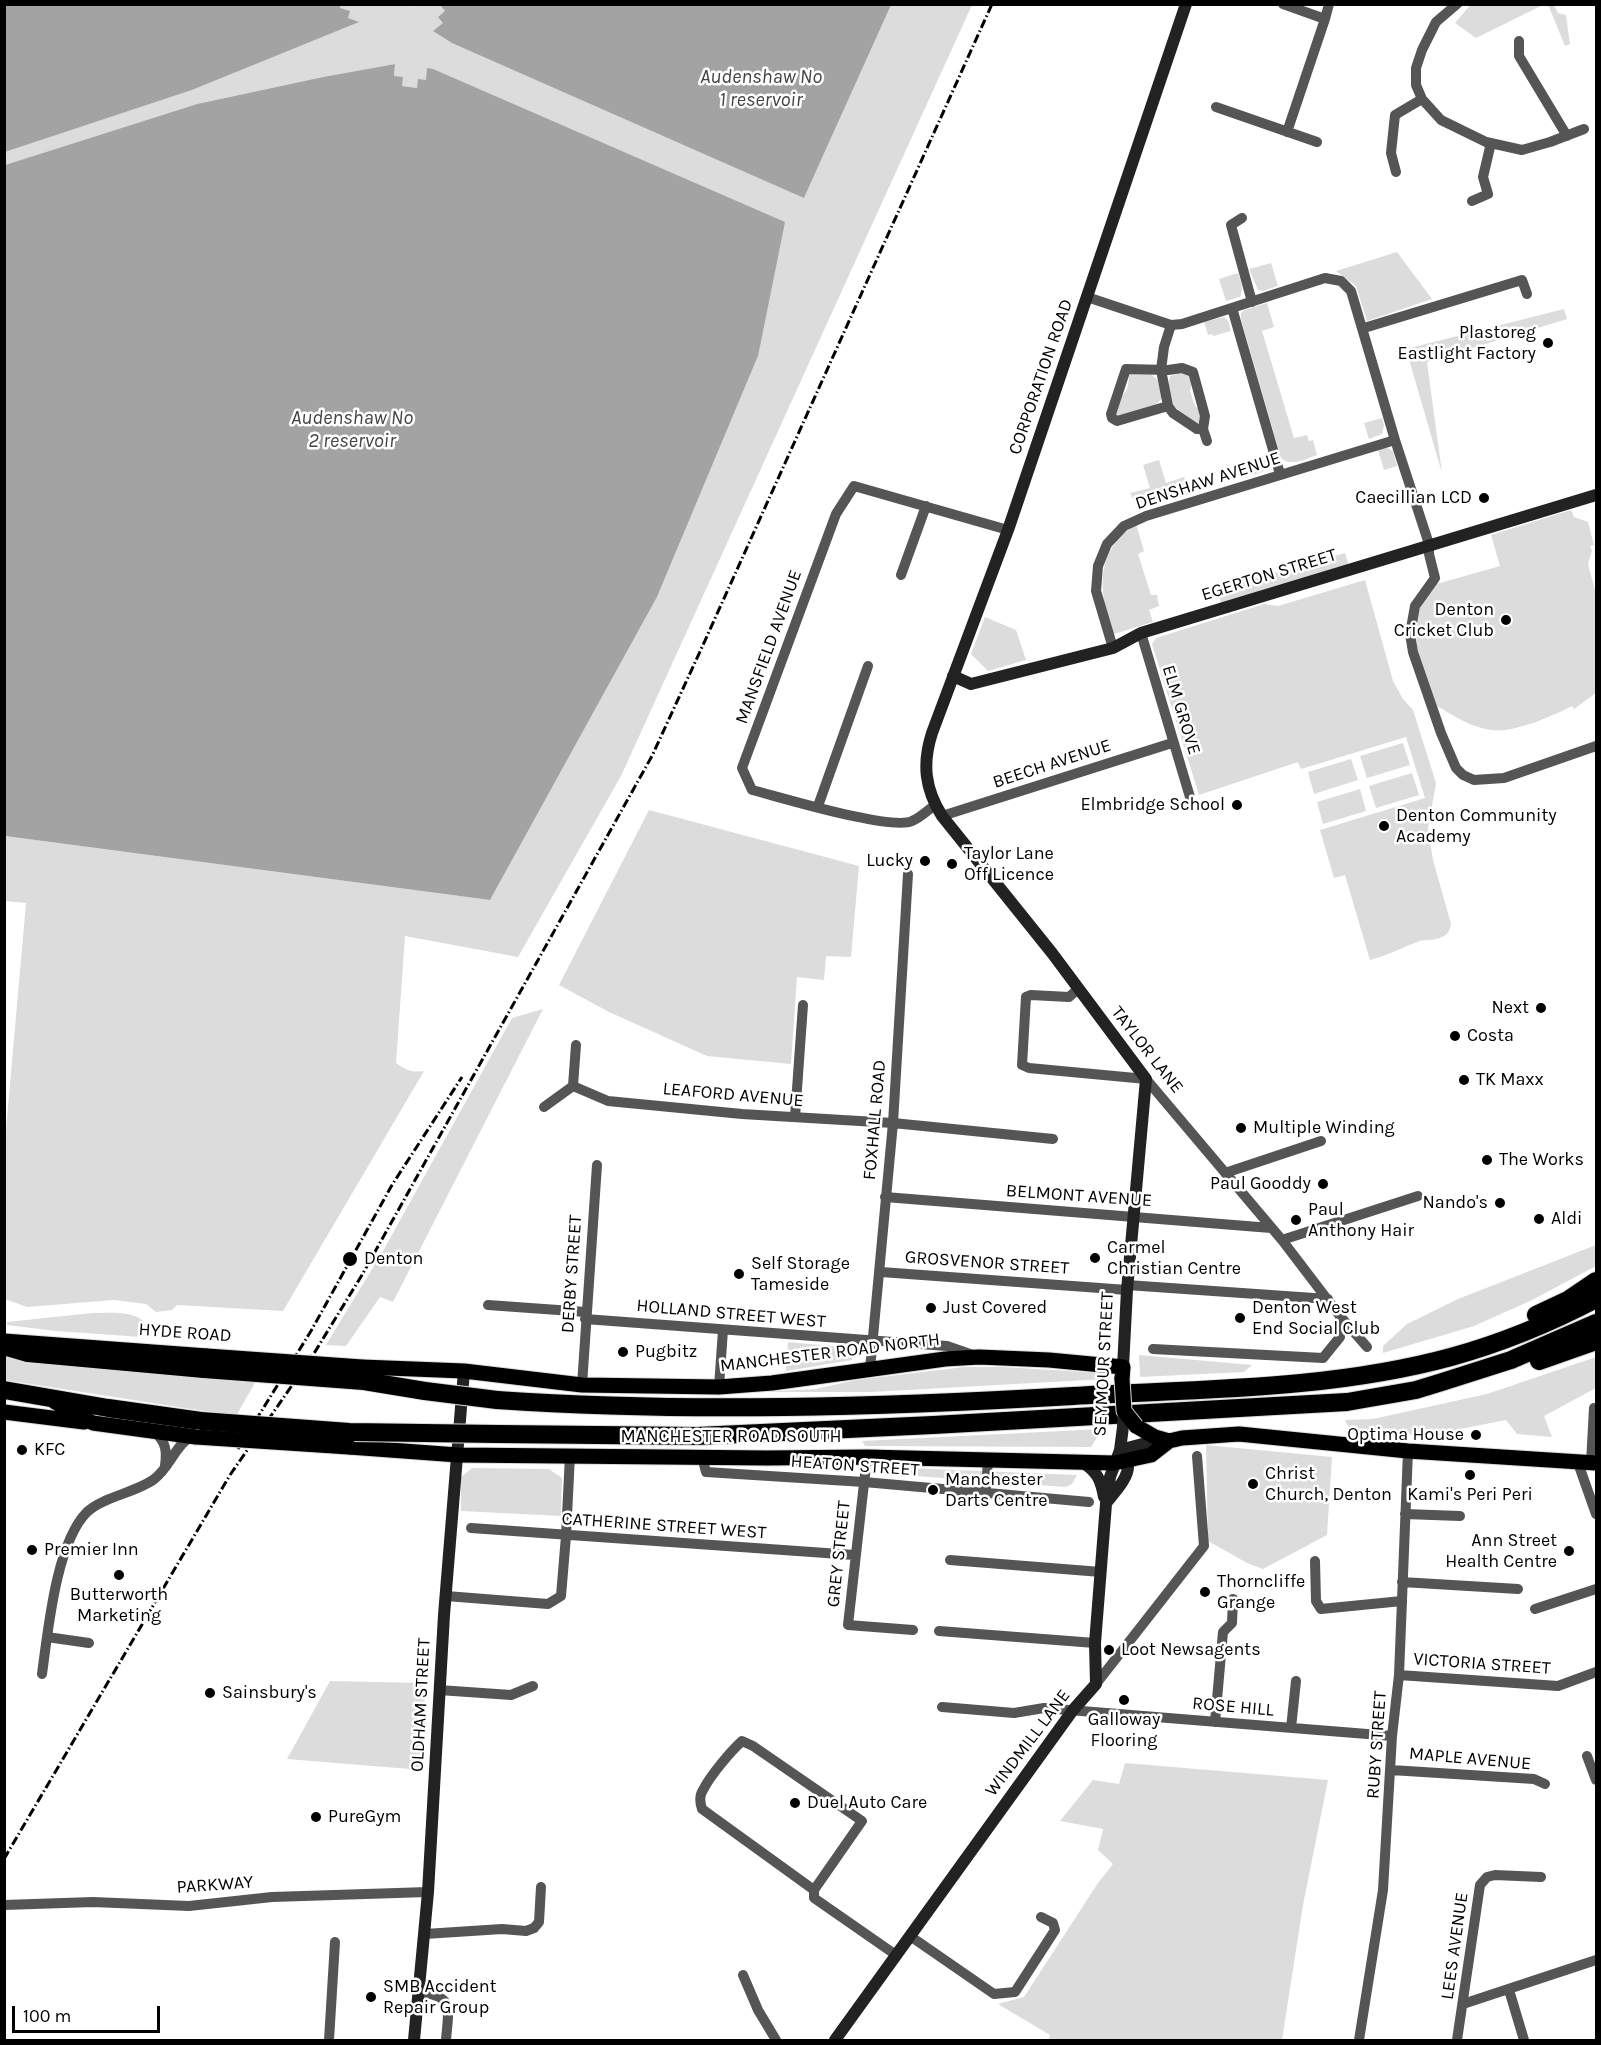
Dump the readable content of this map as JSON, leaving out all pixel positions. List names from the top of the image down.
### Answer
{
  "streets": {
    "main road": [
      "HYDE ROAD",
      "MANCHESTER ROAD NORTH",
      "SEYMOUR STREET",
      "MANCHESTER ROAD SOUTH"
    ],
    "street": [
      "CORPORATION ROAD",
      "DENSHAW AVENUE",
      "EGERTON STREET",
      "MANSFIELD AVENUE",
      "ELM GROVE",
      "BEECH AVENUE",
      "TAYLOR LANE",
      "LEAFORD AVENUE",
      "FOXHALL ROAD",
      "BELMONT AVENUE",
      "GROSVENOR STREET",
      "DERBY STREET",
      "HOLLAND STREET WEST",
      "HEATON STREET",
      "CATHERINE STREET WEST",
      "GREY STREET",
      "VICTORIA STREET",
      "OLDHAM STREET",
      "ROSE HILL",
      "WINDMILL LANE",
      "RUBY STREET",
      "MAPLE AVENUE",
      "PARKWAY",
      "LEES AVENUE"
    ]
  },
  "crossings": [
    ["CORPORATION ROAD", "EGERTON STREET"],
    ["CORPORATION ROAD", "MANSFIELD AVENUE"],
    ["CORPORATION ROAD", "TAYLOR LANE"],
    ["DENSHAW AVENUE", "EGERTON STREET"],
    ["EGERTON STREET", "ELM GROVE"],
    ["MANSFIELD AVENUE", "BEECH AVENUE"],
    ["MANSFIELD AVENUE", "TAYLOR LANE"],
    ["ELM GROVE", "BEECH AVENUE"],
    ["BEECH AVENUE", "TAYLOR LANE"],
    ["TAYLOR LANE", "BELMONT AVENUE"],
    ["TAYLOR LANE", "GROSVENOR STREET"],
    ["TAYLOR LANE", "SEYMOUR STREET"],
    ["LEAFORD AVENUE", "FOXHALL ROAD"],
    ["FOXHALL ROAD", "BELMONT AVENUE"],
    ["FOXHALL ROAD", "GROSVENOR STREET"],
    ["FOXHALL ROAD", "HOLLAND STREET WEST"],
    ["FOXHALL ROAD", "MANCHESTER ROAD NORTH"],
    ["BELMONT AVENUE", "SEYMOUR STREET"],
    ["GROSVENOR STREET", "SEYMOUR STREET"],
    ["DERBY STREET", "HOLLAND STREET WEST"],
    ["DERBY STREET", "MANCHESTER ROAD NORTH"],
    ["HOLLAND STREET WEST", "MANCHESTER ROAD NORTH"],
    ["HYDE ROAD", "MANCHESTER ROAD NORTH"],
    ["MANCHESTER ROAD NORTH", "SEYMOUR STREET"],
    ["MANCHESTER ROAD NORTH", "OLDHAM STREET"],
    ["SEYMOUR STREET", "MANCHESTER ROAD SOUTH"],
    ["SEYMOUR STREET", "WINDMILL LANE"],
    ["MANCHESTER ROAD SOUTH", "HEATON STREET"],
    ["MANCHESTER ROAD SOUTH", "GREY STREET"],
    ["MANCHESTER ROAD SOUTH", "OLDHAM STREET"],
    ["HEATON STREET", "GREY STREET"],
    ["CATHERINE STREET WEST", "GREY STREET"],
    ["VICTORIA STREET", "RUBY STREET"],
    ["OLDHAM STREET", "PARKWAY"],
    ["ROSE HILL", "WINDMILL LANE"],
    ["ROSE HILL", "RUBY STREET"],
    ["RUBY STREET", "MAPLE AVENUE"]
  ],
  "water": ["Audenshaw No 1 reservoir", "Audenshaw No 2 reservoir"],
  "places": [
    "Plastoreg Eastlight Factory",
    "Caecillian LCD",
    "Denton Cricket Club",
    "Elmbridge School",
    "Denton Community Academy",
    "Lucky",
    "Taylor Lane Off Licence",
    "Next",
    "Costa",
    "TK Maxx",
    "Multiple Winding",
    "The Works",
    "Paul Gooddy",
    "Nando's",
    "Aldi",
    "Paul Anthony Hair",
    "Carmel Christian Centre",
    "Denton",
    "Self Storage Tameside",
    "Just Covered",
    "Denton West End Social Club",
    "Pugbitz",
    "Optima House",
    "KFC",
    "Kami's Peri Peri",
    "Christ Church, Denton",
    "Manchester Darts Centre",
    "Premier Inn",
    "Ann Street Health Centre",
    "Butterworth Marketing",
    "Thorncliffe Grange",
    "Loot Newsagents",
    "Sainsbury's",
    "Galloway Flooring",
    "Duel Auto Care",
    "PureGym",
    "SMB Accident Repair Group"
  ],
  "scale_bar": "100 m"
}
